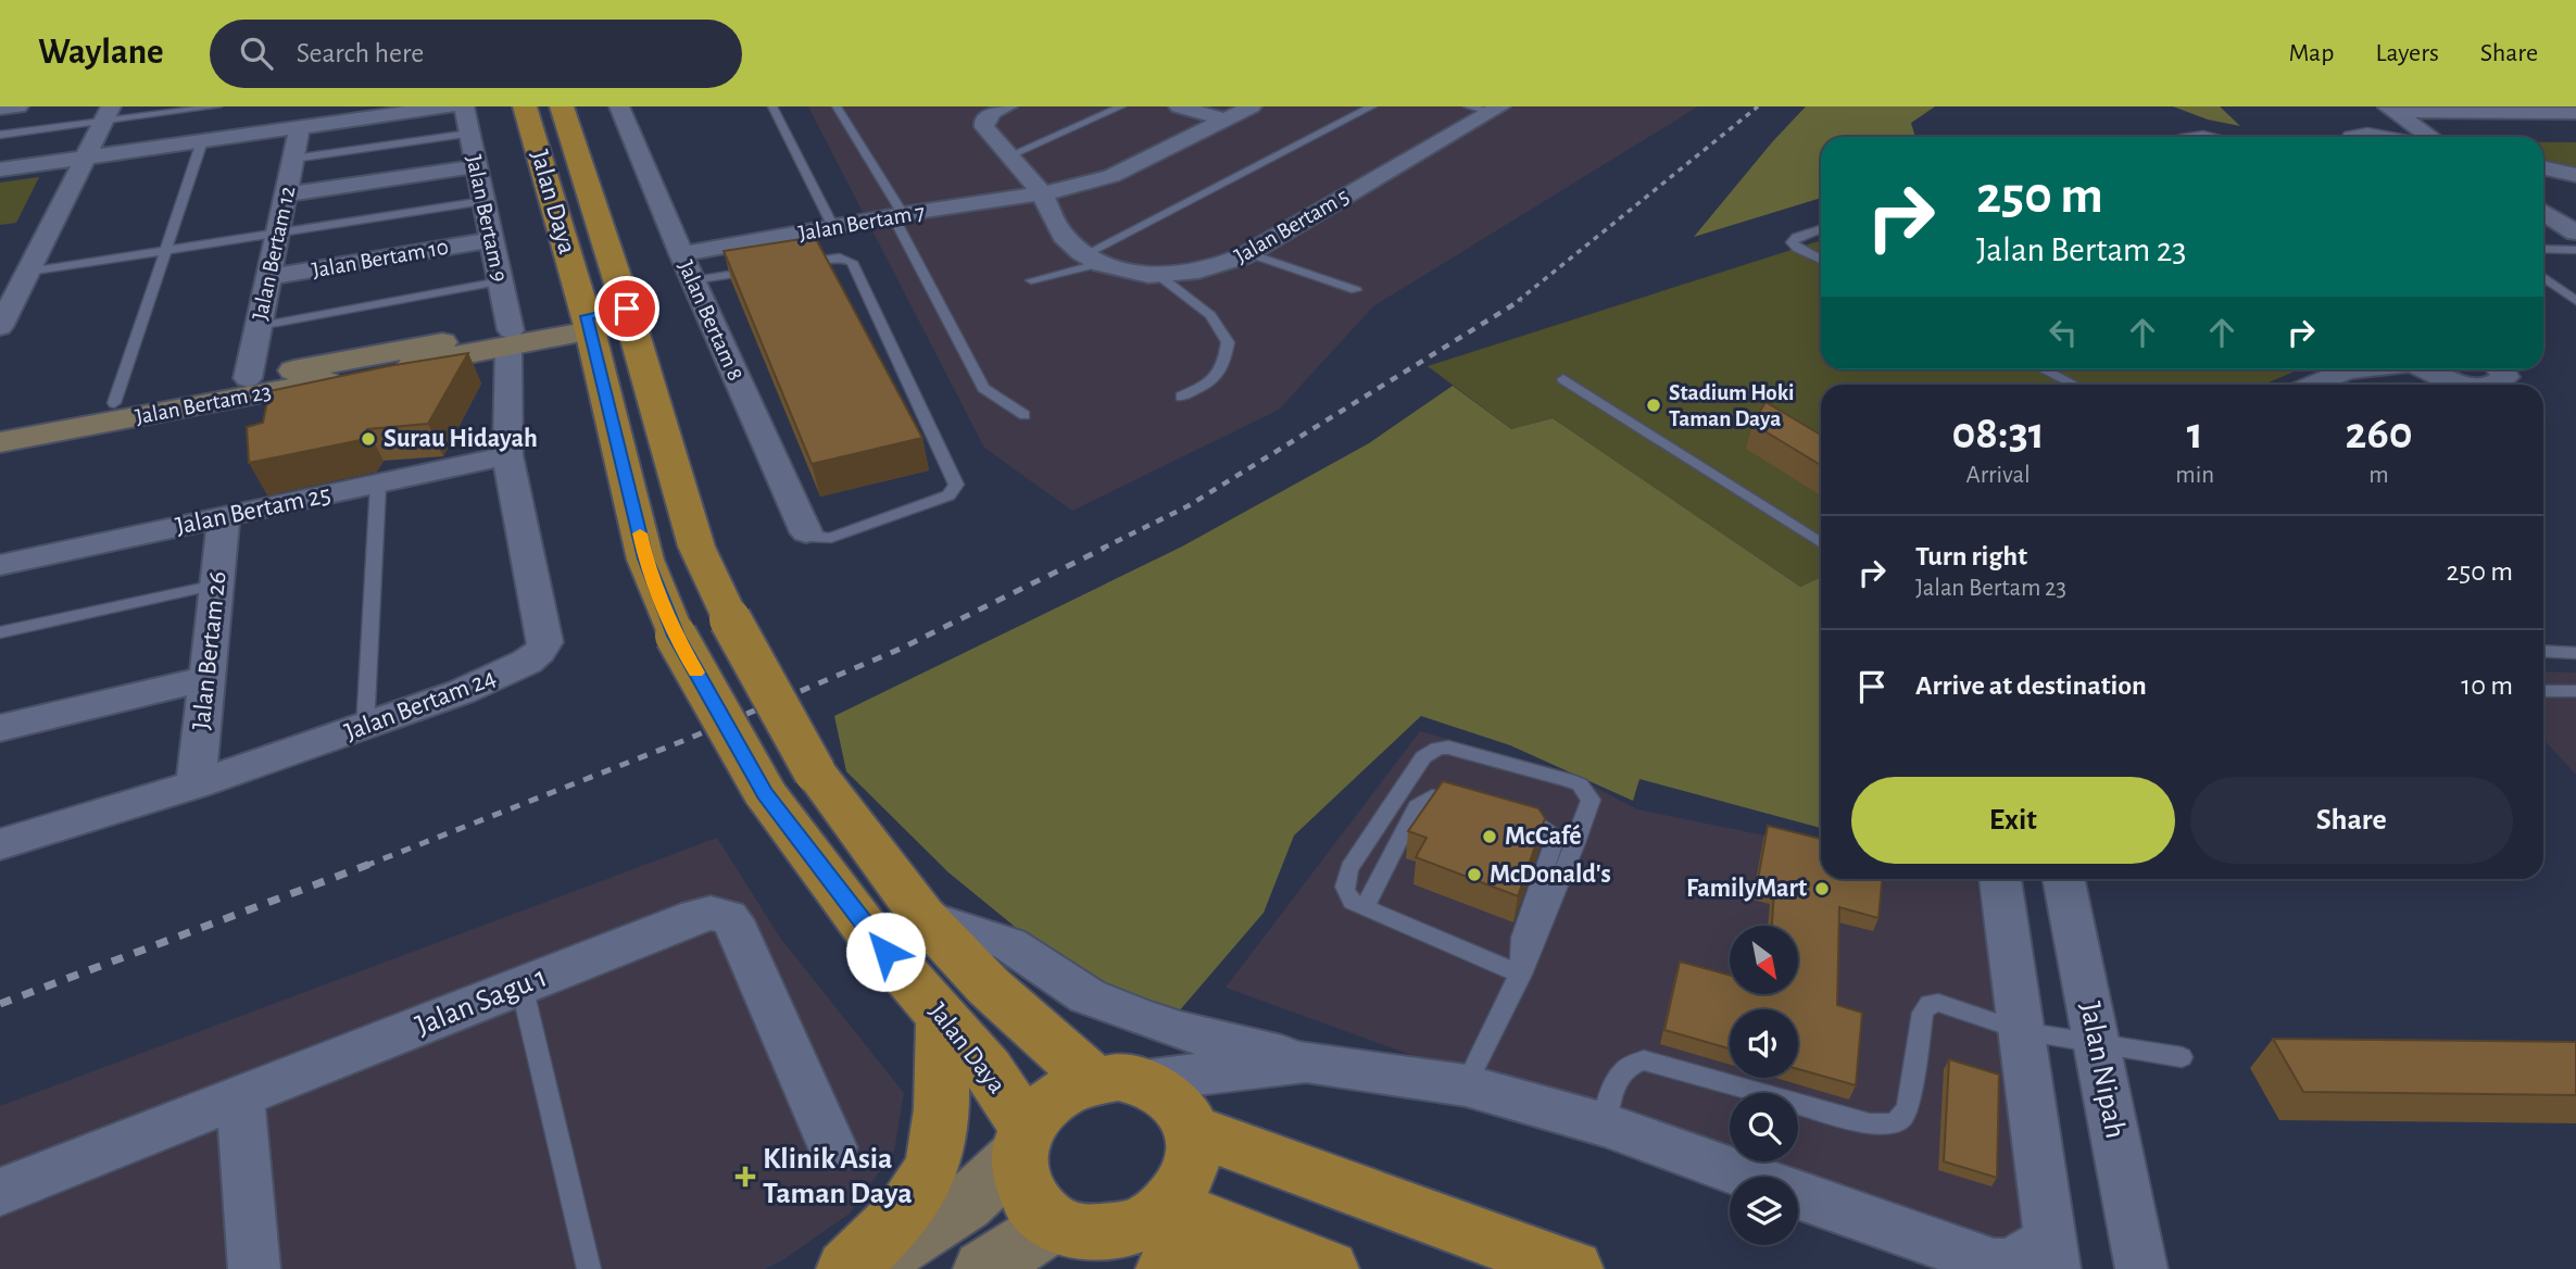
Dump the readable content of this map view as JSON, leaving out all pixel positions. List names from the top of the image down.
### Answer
{
  "streets": {
    "main road": ["Jalan Daya"],
    "street": [
      "Jalan Bertam 9",
      "Jalan Bertam 7",
      "Jalan Bertam 5",
      "Jalan Bertam 12",
      "Jalan Bertam 10",
      "Jalan Bertam 8",
      "Jalan Bertam 23",
      "Jalan Bertam 25",
      "Jalan Bertam 26",
      "Jalan Bertam 24",
      "Jalan Sagu 1",
      "Jalan Nipah"
    ]
  },
  "crossings": [
    ["Jalan Daya", "Jalan Bertam 23"],
    ["Jalan Bertam 9", "Jalan Bertam 10"],
    ["Jalan Bertam 9", "Jalan Bertam 23"],
    ["Jalan Bertam 9", "Jalan Bertam 24"],
    ["Jalan Bertam 7", "Jalan Bertam 8"],
    ["Jalan Bertam 12", "Jalan Bertam 10"],
    ["Jalan Bertam 12", "Jalan Bertam 23"],
    ["Jalan Bertam 23", "Jalan Bertam 24"],
    ["Jalan Bertam 25", "Jalan Bertam 26"],
    ["Jalan Bertam 25", "Jalan Bertam 24"],
    ["Jalan Bertam 26", "Jalan Bertam 24"]
  ],
  "places": {
    "other": [
      "Stadium Hoki Taman Daya",
      "Surau Hidayah",
      "McCafé",
      "McDonald's",
      "FamilyMart"
    ],
    "health": ["Klinik Asia Taman Daya"]
  },
  "north": "bottom right",
  "page": {
    "header": "Waylane",
    "search": "Search here",
    "nav": ["Map", "Layers", "Share"],
    "turn": ["250 m", "Jalan Bertam 23"],
    "eta": [
      "08:31",
      "Arrival",
      "1",
      "min",
      "260",
      "m"
    ],
    "list": [
      {
        "name": "Turn right",
        "note": "Jalan Bertam 23",
        "value": "250 m"
      },
      {
        "name": "Arrive at destination",
        "value": "10 m"
      }
    ],
    "buttons": ["Exit", "Share"]
  }
}
